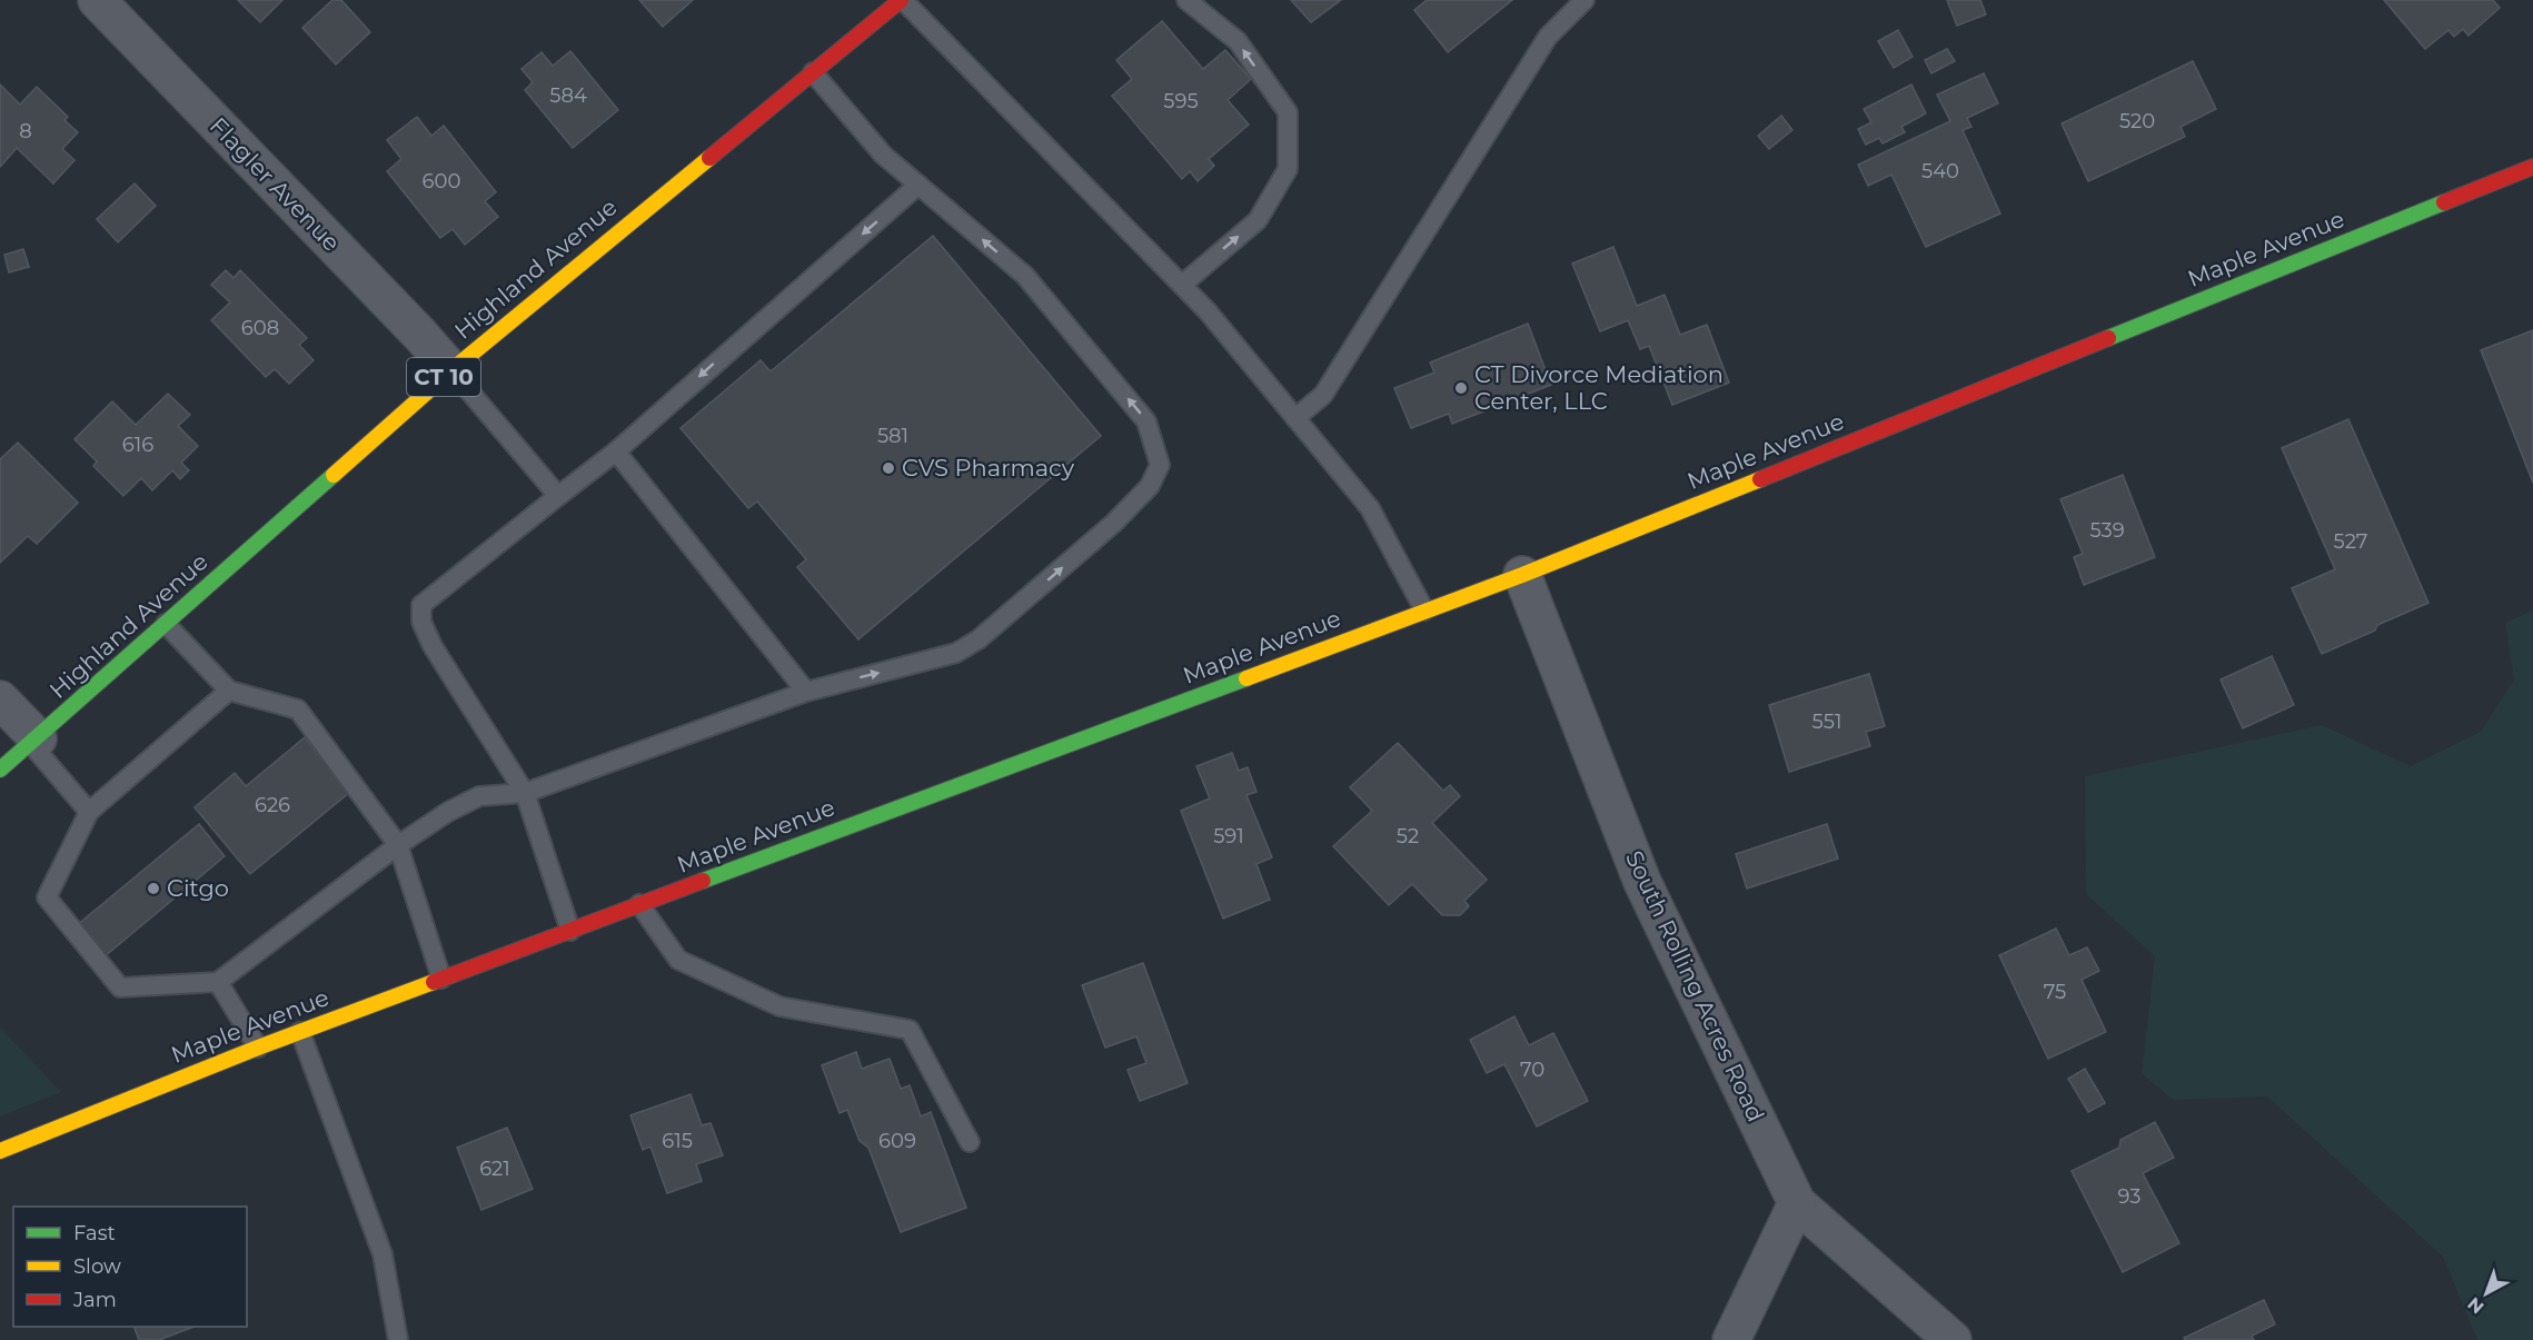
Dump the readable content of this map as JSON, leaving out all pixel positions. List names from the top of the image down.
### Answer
{
  "streets": {
    "main road": ["Maple Avenue", "Highland Avenue", "CT 10"],
    "street": ["Flagler Avenue", "South Rolling Acres Road"]
  },
  "crossings": [
    ["Flagler Avenue", "Highland Avenue"],
    ["Maple Avenue", "South Rolling Acres Road"]
  ],
  "places": ["CT Divorce Mediation Center, LLC", "CVS Pharmacy", "Citgo"],
  "house_numbers": [
    "584",
    "595",
    "520",
    "8",
    "540",
    "600",
    "608",
    "581",
    "616",
    "539",
    "527",
    "551",
    "626",
    "591",
    "52",
    "75",
    "70",
    "615",
    "609",
    "621",
    "93"
  ],
  "legend": ["Fast", "Slow", "Jam"],
  "north": "bottom left"
}
